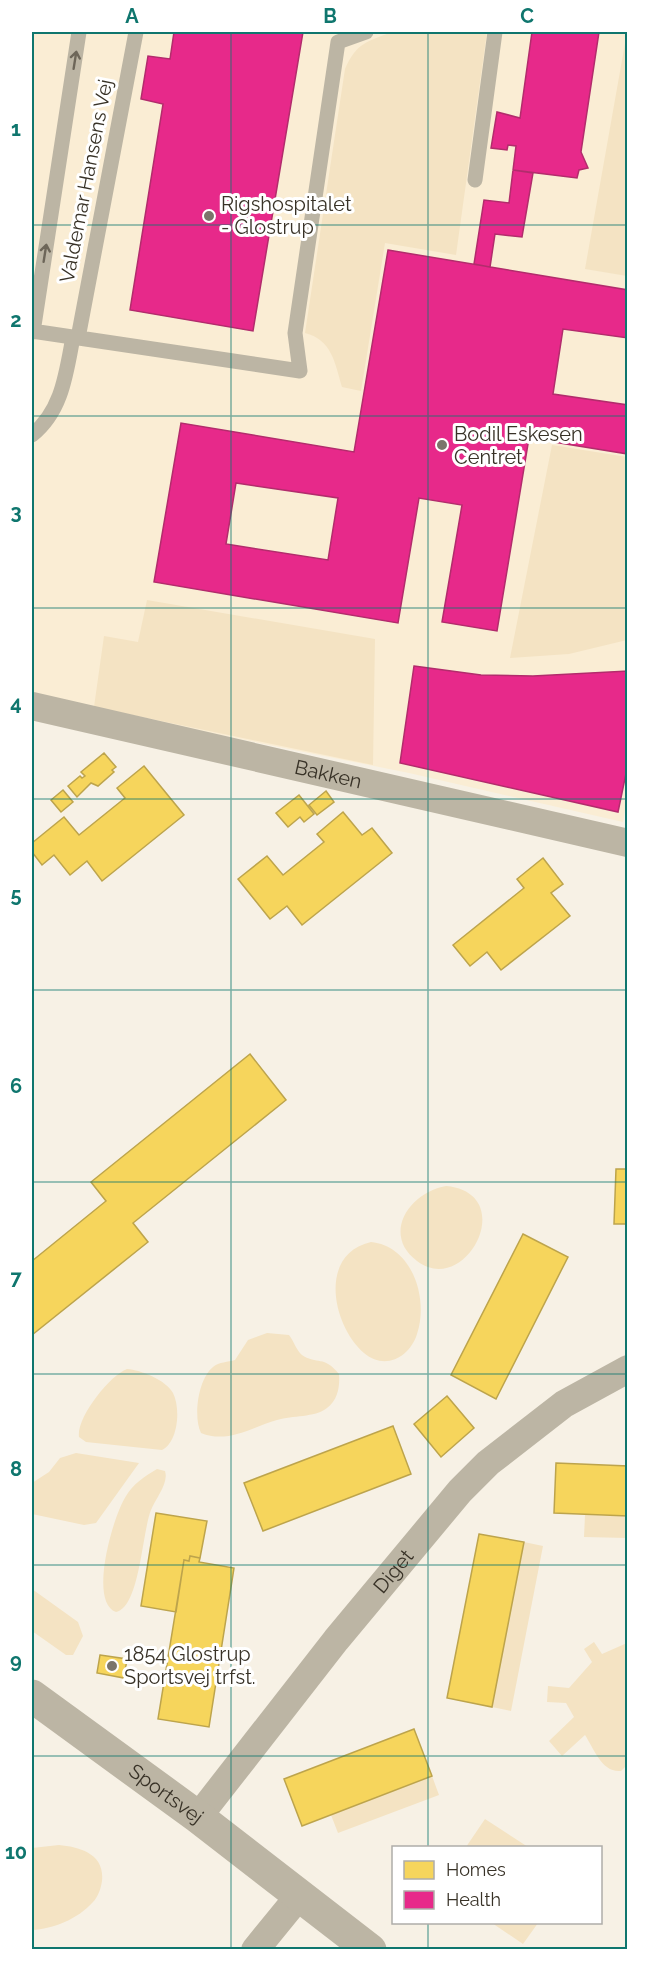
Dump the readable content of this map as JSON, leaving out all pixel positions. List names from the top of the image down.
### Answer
{
  "streets": {
    "street": ["Bakken", "Diget", "Sportsvej"],
    "lane": ["Valdemar Hansens Vej"]
  },
  "crossings": [
    ["Diget", "Sportsvej"]
  ],
  "places": ["Rigshospitalet - Glostrup", "Bodil Eskesen Centret", "1854 Glostrup Sportsvej trfst."],
  "legend": ["Homes", "Health"],
  "grid": {
    "columns": ["A", "B", "C"],
    "rows": [
      "1",
      "2",
      "3",
      "4",
      "5",
      "6",
      "7",
      "8",
      "9",
      "10"
    ]
  }
}
